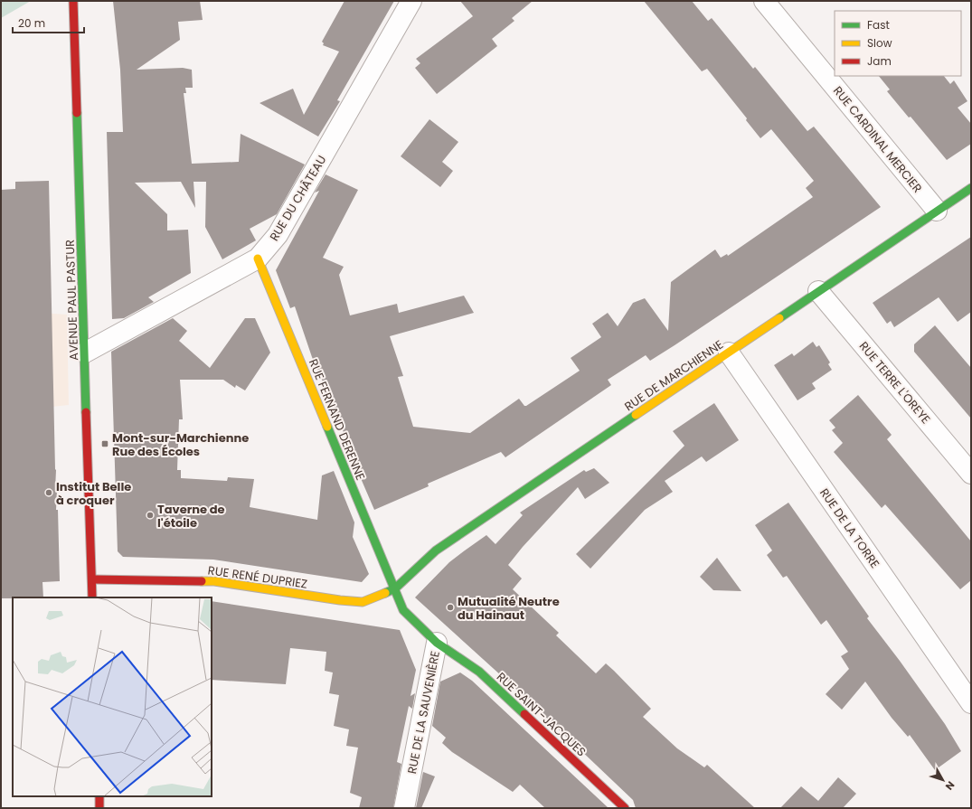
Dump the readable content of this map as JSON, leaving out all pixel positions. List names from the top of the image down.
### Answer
{
  "streets": {
    "street": [
      "RUE CARDINAL MERCIER",
      "RUE DU CHÂTEAU",
      "AVENUE PAUL PASTUR",
      "RUE DE MARCHIENNE",
      "RUE TERRE L'OREYE",
      "RUE FERNAND DERENNE",
      "RUE DE LA TORRE",
      "RUE RENÉ DUPRIEZ",
      "RUE DE LA SAUVENIÈRE",
      "RUE SAINT-JACQUES"
    ]
  },
  "crossings": [
    ["RUE CARDINAL MERCIER", "RUE DE MARCHIENNE"],
    ["RUE DU CHÂTEAU", "AVENUE PAUL PASTUR"],
    ["RUE DU CHÂTEAU", "RUE FERNAND DERENNE"],
    ["AVENUE PAUL PASTUR", "RUE RENÉ DUPRIEZ"],
    ["RUE DE MARCHIENNE", "RUE TERRE L'OREYE"],
    ["RUE DE MARCHIENNE", "RUE FERNAND DERENNE"],
    ["RUE DE MARCHIENNE", "RUE DE LA TORRE"],
    ["RUE DE MARCHIENNE", "RUE RENÉ DUPRIEZ"],
    ["RUE DE MARCHIENNE", "RUE DE LA SAUVENIÈRE"],
    ["RUE FERNAND DERENNE", "RUE RENÉ DUPRIEZ"],
    ["RUE FERNAND DERENNE", "RUE DE LA SAUVENIÈRE"],
    ["RUE RENÉ DUPRIEZ", "RUE DE LA SAUVENIÈRE"],
    ["RUE DE LA SAUVENIÈRE", "RUE SAINT-JACQUES"]
  ],
  "places": {
    "transit": ["Mont-sur-Marchienne Rue des Écoles"],
    "other": ["Institut Belle à croquer", "Taverne de l'étoile", "Mutualité Neutre du Hainaut"]
  },
  "legend": ["Fast", "Slow", "Jam"],
  "scale_bar": "20 m",
  "north": "bottom right"
}
